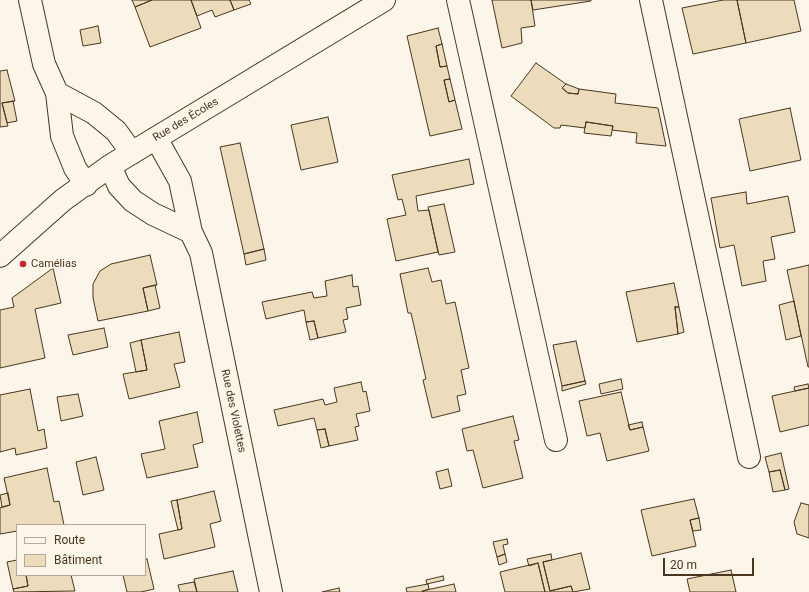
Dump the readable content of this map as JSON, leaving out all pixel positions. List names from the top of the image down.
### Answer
{
  "streets": {
    "street": ["Rue des Écoles", "Rue des Violettes"]
  },
  "crossings": [
    ["Rue des Écoles", "Rue des Violettes"]
  ],
  "places": ["Camélias"],
  "legend": ["Route", "Bâtiment"],
  "scale_bar": "20 m"
}
